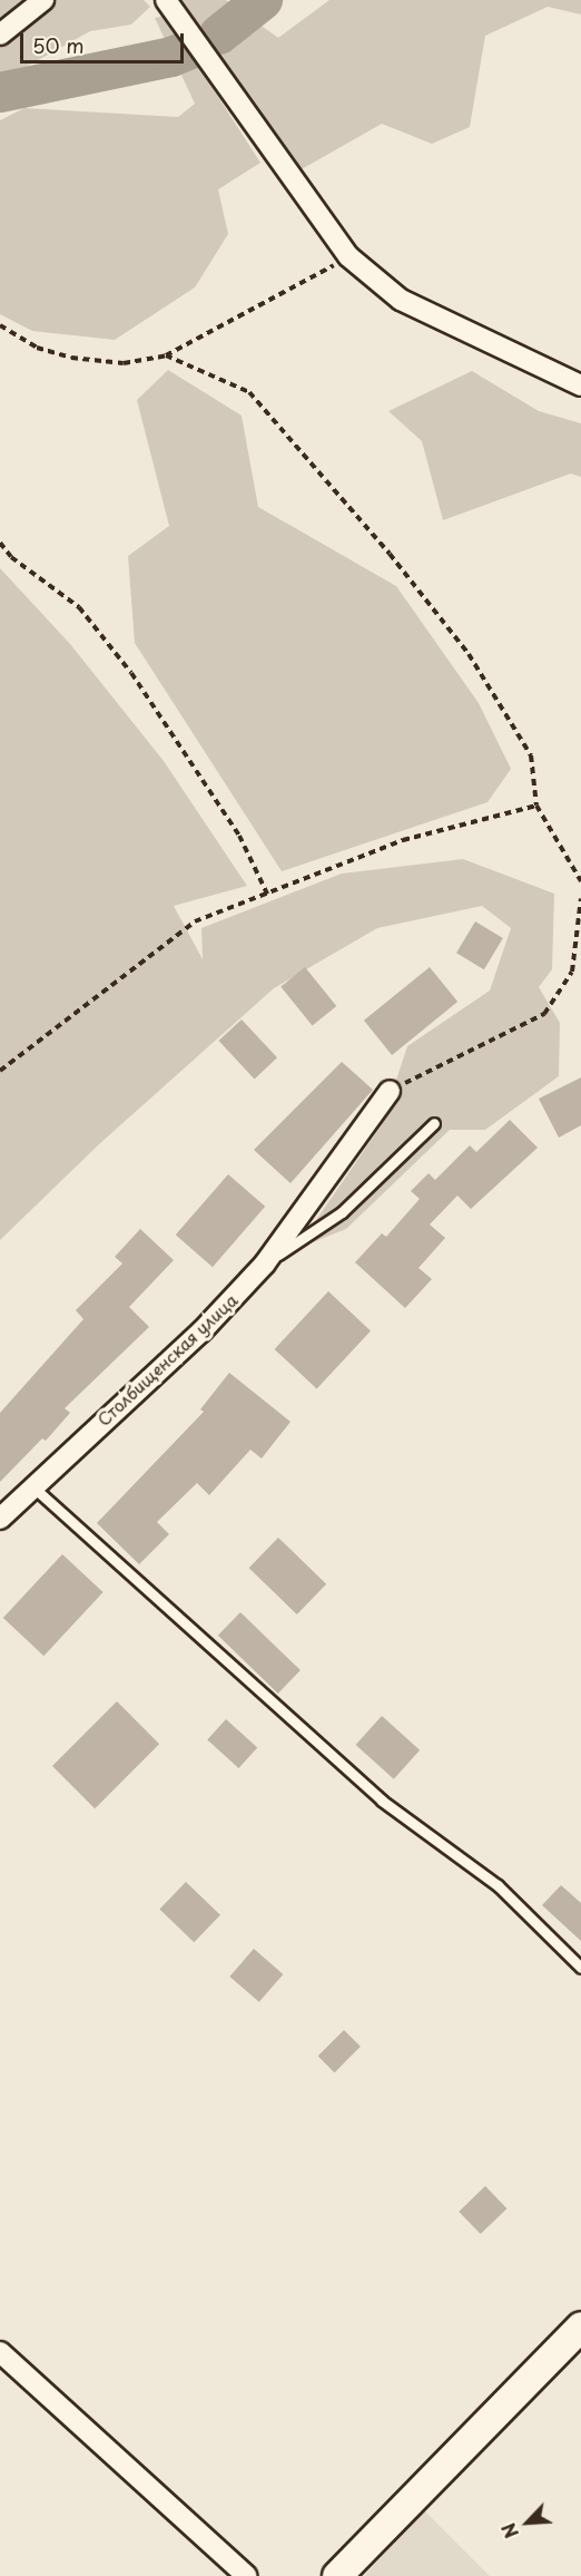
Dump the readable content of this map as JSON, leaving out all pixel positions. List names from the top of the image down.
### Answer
{
  "streets": {
    "street": ["Столбищенская улица"]
  },
  "scale_bar": "50 m",
  "north": "bottom left"
}
